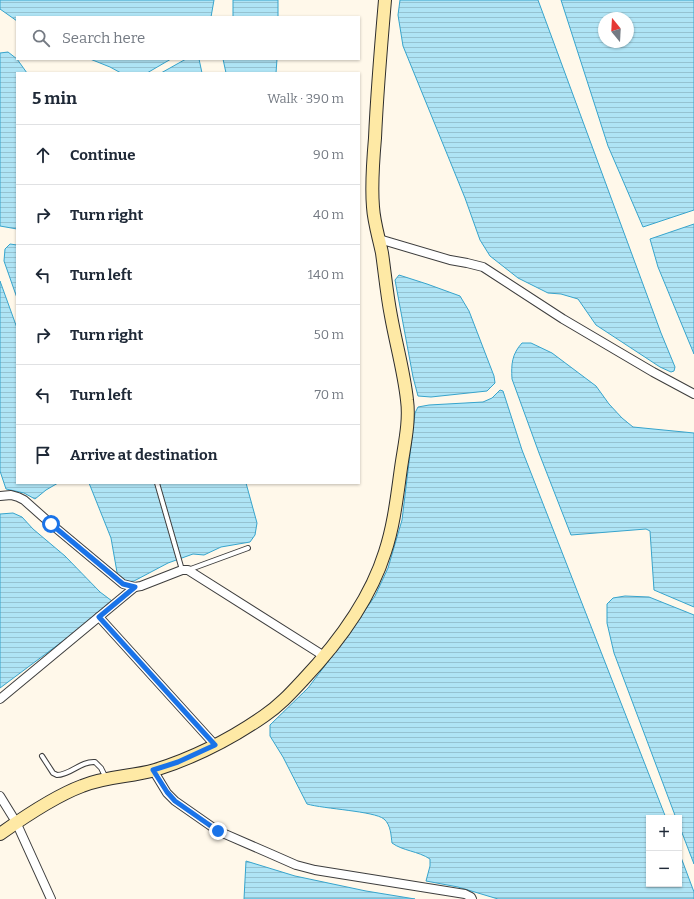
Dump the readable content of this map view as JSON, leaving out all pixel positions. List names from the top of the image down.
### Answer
{
  "north": "top",
  "page": {
    "search": "Search here",
    "heading": ["5 min", "Walk · 390 m"],
    "list": [
      ["Continue", "90 m"],
      ["Turn right", "40 m"],
      ["Turn left", "140 m"],
      ["Turn right", "50 m"],
      ["Turn left", "70 m"],
      "Arrive at destination"
    ],
    "map_buttons": ["+", "−"]
  }
}
